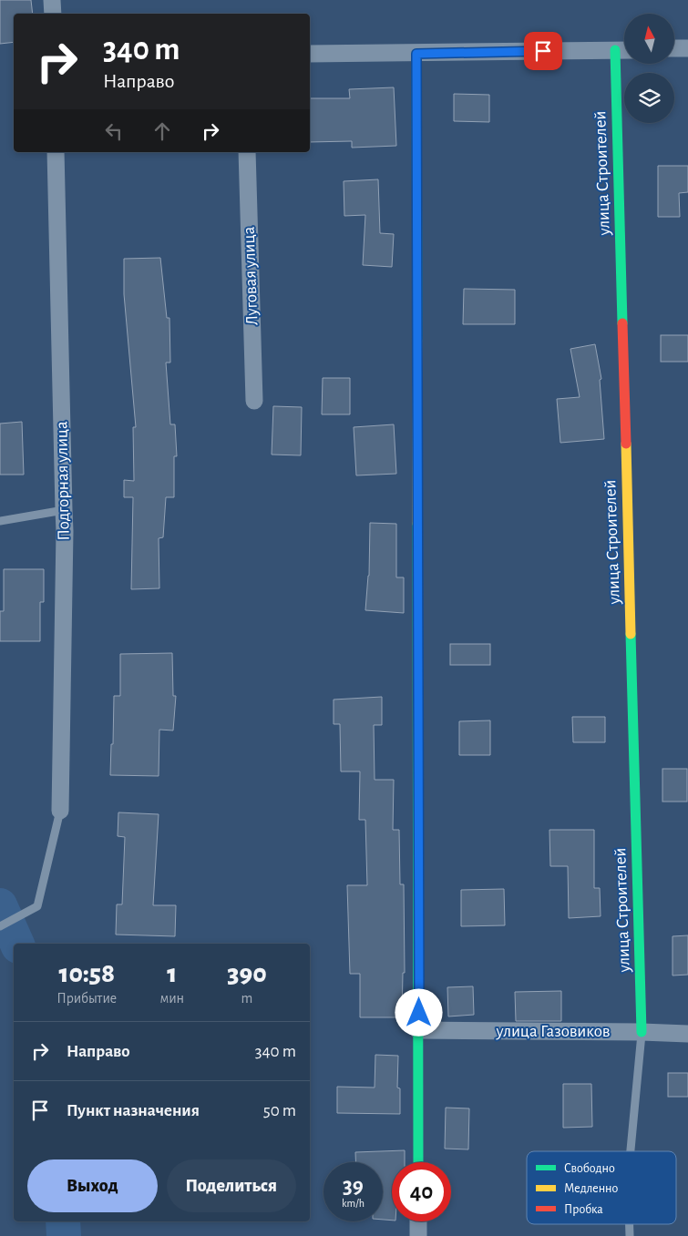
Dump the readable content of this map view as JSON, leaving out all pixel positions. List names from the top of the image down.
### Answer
{
  "streets": {
    "street": [
      "улица Строителей",
      "Луговая улица",
      "Подгорная улица",
      "улица Газовиков"
    ]
  },
  "crossings": [
    ["улица Строителей", "улица Газовиков"]
  ],
  "legend": ["Свободно", "Медленно", "Пробка"],
  "north": "top",
  "page": {
    "turn": ["340 m", "Направо"],
    "eta": [
      "10:58",
      "Прибытие",
      "1",
      "мин",
      "390",
      "m"
    ],
    "list": [
      {
        "name": "Направо",
        "value": "340 m"
      },
      {
        "name": "Пункт назначения",
        "value": "50 m"
      }
    ],
    "buttons": ["Выход", "Поделиться"],
    "speed": "39 km/h",
    "limit": "40"
  }
}
